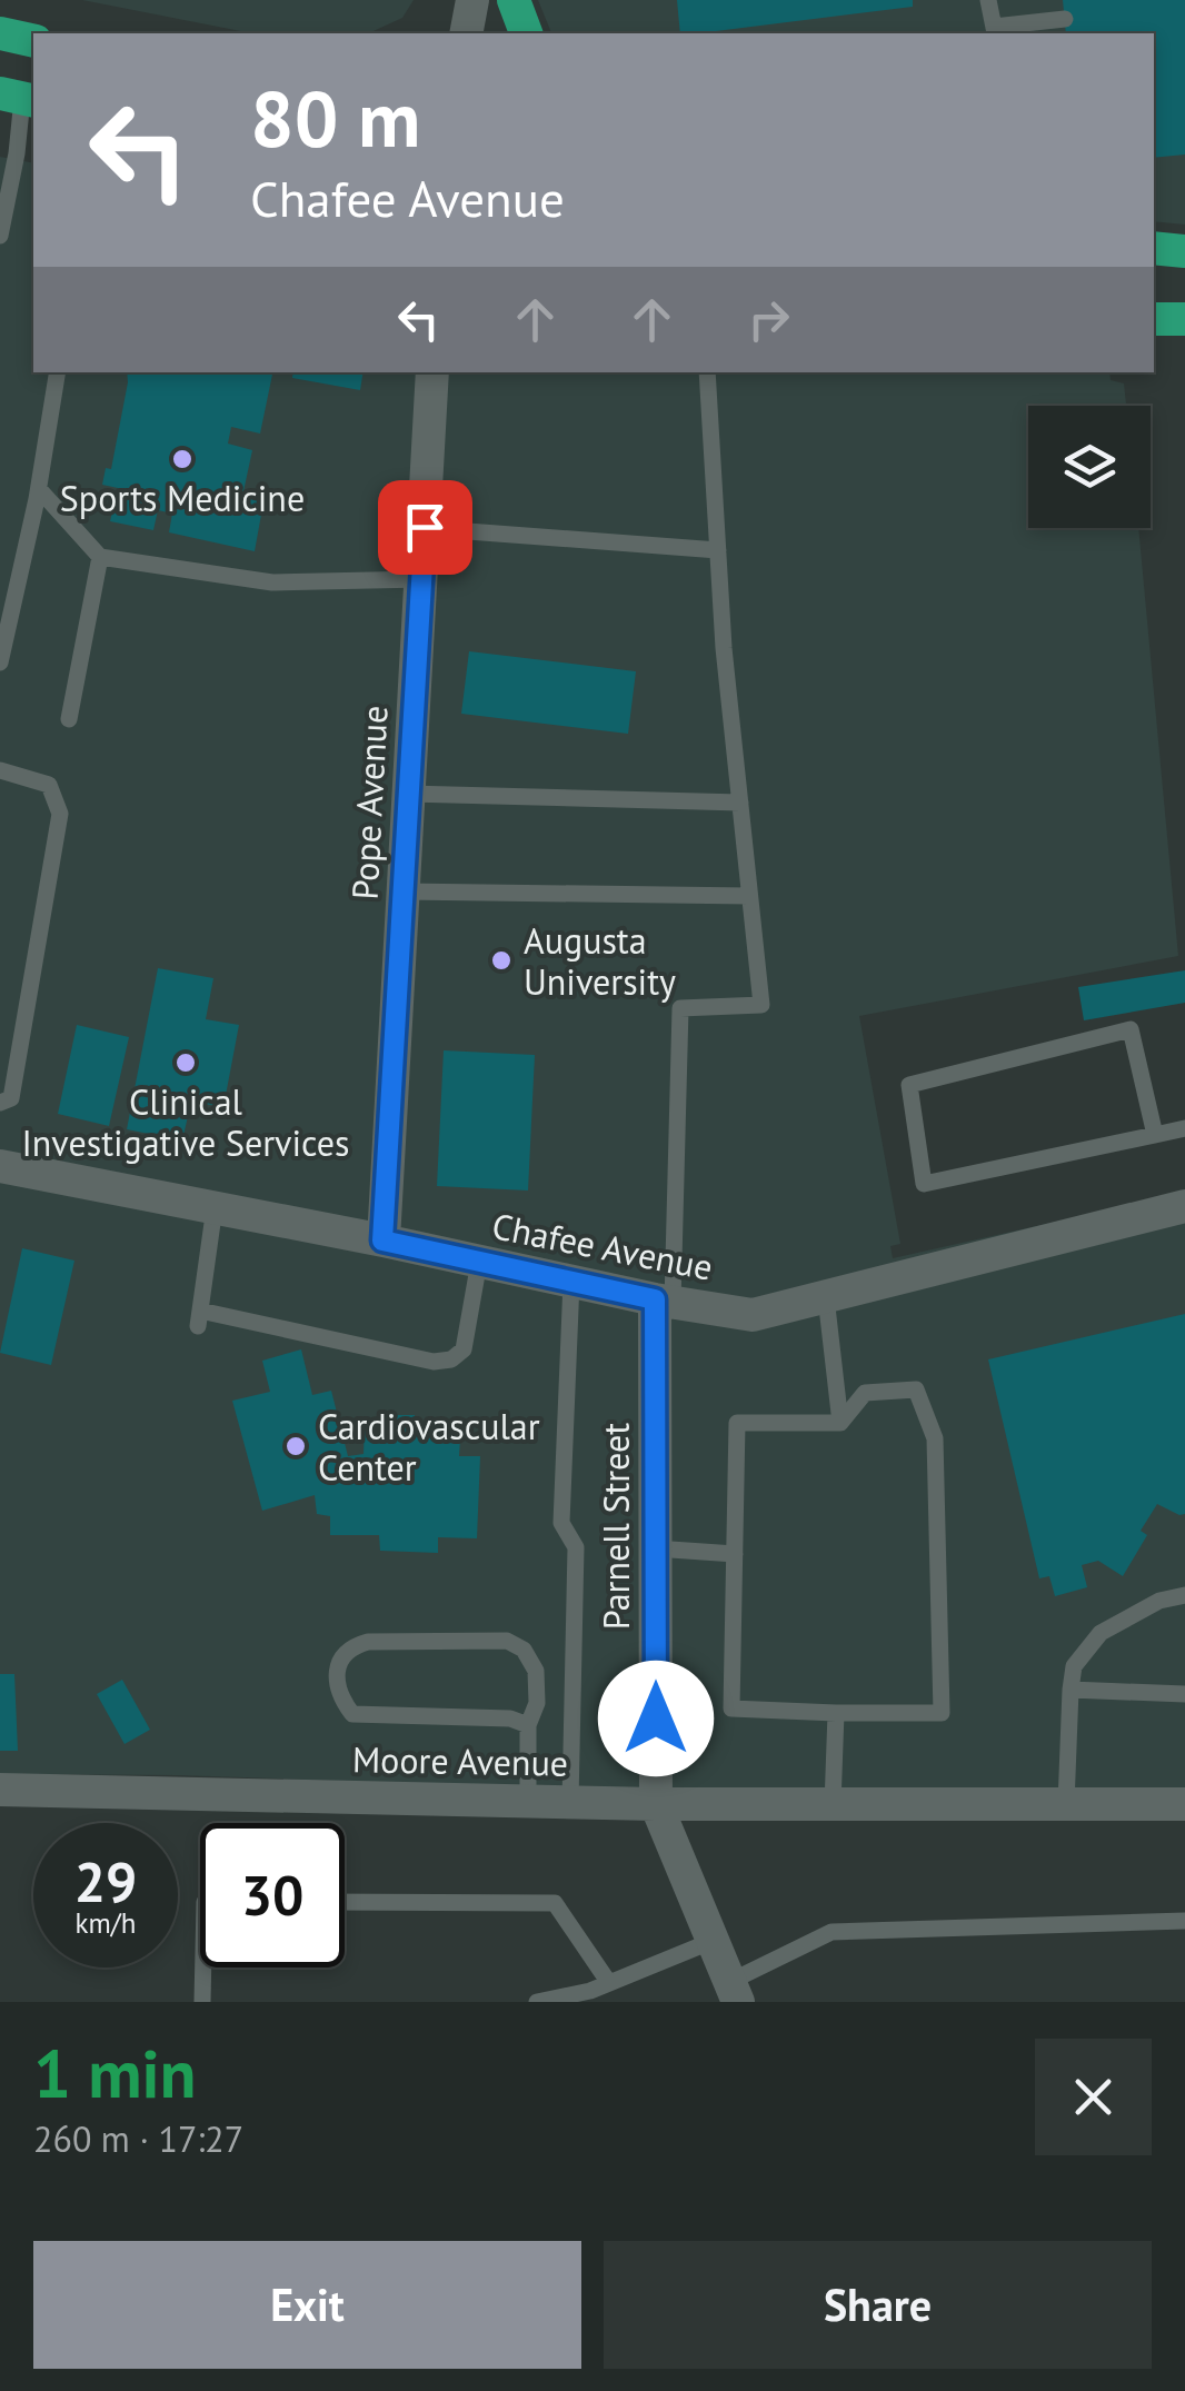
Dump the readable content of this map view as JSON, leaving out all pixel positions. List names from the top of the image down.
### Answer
{
  "streets": {
    "street": [
      "Pope Avenue",
      "Chafee Avenue",
      "Parnell Street",
      "Moore Avenue"
    ]
  },
  "crossings": [
    ["Pope Avenue", "Chafee Avenue"],
    ["Chafee Avenue", "Parnell Street"],
    ["Parnell Street", "Moore Avenue"]
  ],
  "places": [
    "Sports Medicine",
    "Augusta University",
    "Clinical Investigative Services",
    "Cardiovascular Center"
  ],
  "page": {
    "turn": ["80 m", "Chafee Avenue"],
    "speed": "29 km/h",
    "limit": "30",
    "heading": ["1 min", "260 m · 17:27"],
    "buttons": ["Exit", "Share"]
  }
}
